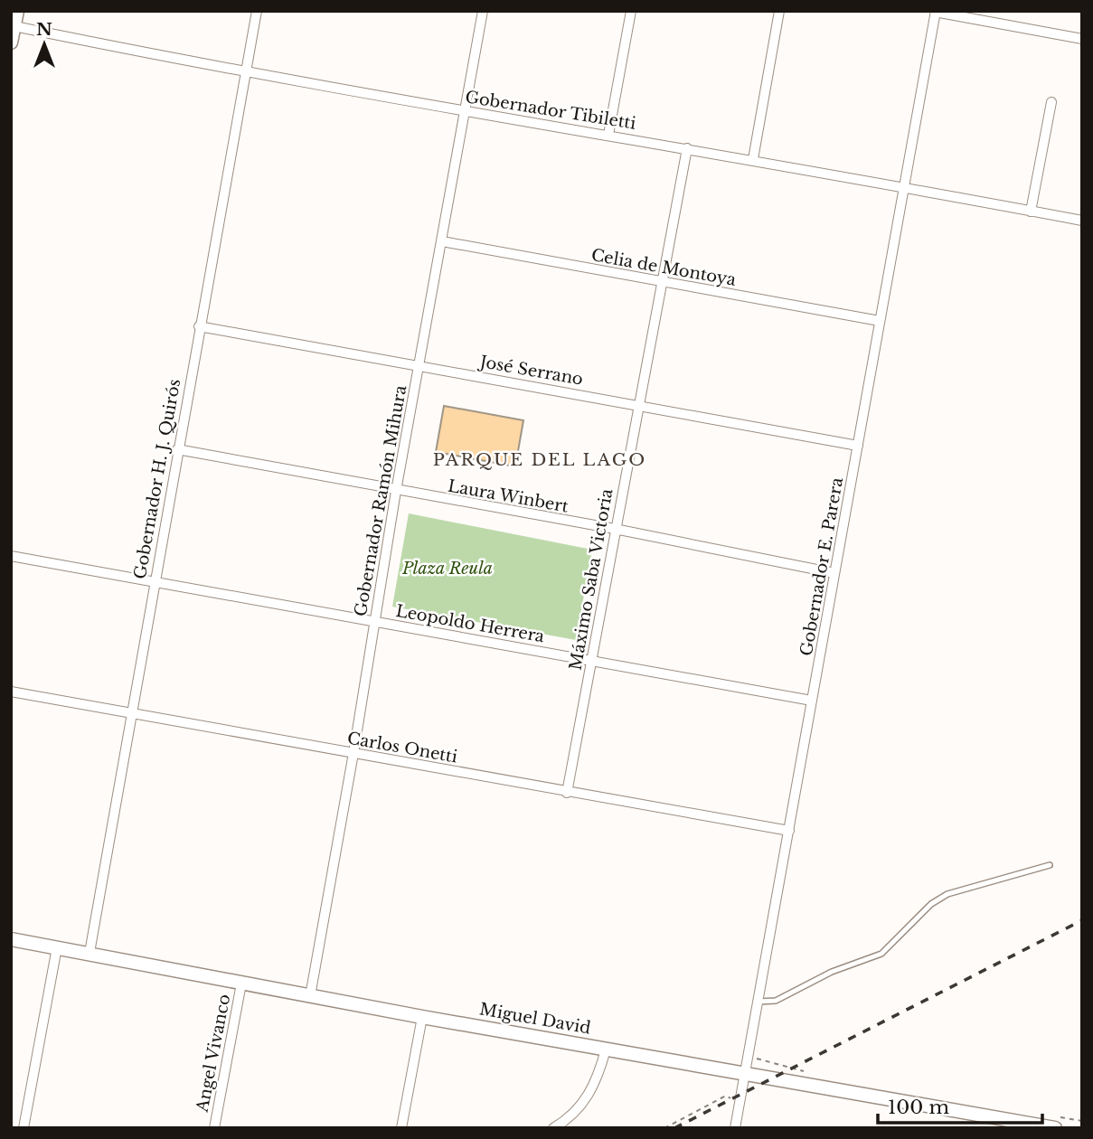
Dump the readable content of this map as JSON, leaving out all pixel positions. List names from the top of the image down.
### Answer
{
  "streets": {
    "street": [
      "Gobernador Tibiletti",
      "Celia de Montoya",
      "José Serrano",
      "Gobernador H. J. Quirós",
      "Laura Winbert",
      "Gobernador Ramón Mihura",
      "Gobernador E. Parera",
      "Máximo Saba Victoria",
      "Leopoldo Herrera",
      "Carlos Onetti",
      "Miguel David",
      "Angel Vivanco"
    ]
  },
  "crossings": [
    ["Gobernador Tibiletti", "Gobernador H. J. Quirós"],
    ["Gobernador Tibiletti", "Gobernador Ramón Mihura"],
    ["Gobernador Tibiletti", "Gobernador E. Parera"],
    ["Gobernador Tibiletti", "Máximo Saba Victoria"],
    ["Celia de Montoya", "Gobernador Ramón Mihura"],
    ["Celia de Montoya", "Gobernador E. Parera"],
    ["Celia de Montoya", "Máximo Saba Victoria"],
    ["José Serrano", "Gobernador H. J. Quirós"],
    ["José Serrano", "Gobernador Ramón Mihura"],
    ["José Serrano", "Gobernador E. Parera"],
    ["José Serrano", "Máximo Saba Victoria"],
    ["Gobernador H. J. Quirós", "Laura Winbert"],
    ["Gobernador H. J. Quirós", "Leopoldo Herrera"],
    ["Gobernador H. J. Quirós", "Carlos Onetti"],
    ["Gobernador H. J. Quirós", "Miguel David"],
    ["Laura Winbert", "Gobernador Ramón Mihura"],
    ["Laura Winbert", "Gobernador E. Parera"],
    ["Laura Winbert", "Máximo Saba Victoria"],
    ["Gobernador Ramón Mihura", "Leopoldo Herrera"],
    ["Gobernador Ramón Mihura", "Carlos Onetti"],
    ["Gobernador Ramón Mihura", "Miguel David"],
    ["Gobernador E. Parera", "Leopoldo Herrera"],
    ["Gobernador E. Parera", "Carlos Onetti"],
    ["Gobernador E. Parera", "Miguel David"],
    ["Máximo Saba Victoria", "Leopoldo Herrera"],
    ["Máximo Saba Victoria", "Carlos Onetti"],
    ["Miguel David", "Angel Vivanco"]
  ],
  "districts": ["PARQUE DEL LAGO"],
  "parks": ["Plaza Reula"],
  "scale_bar": "100 m",
  "north": "top"
}
